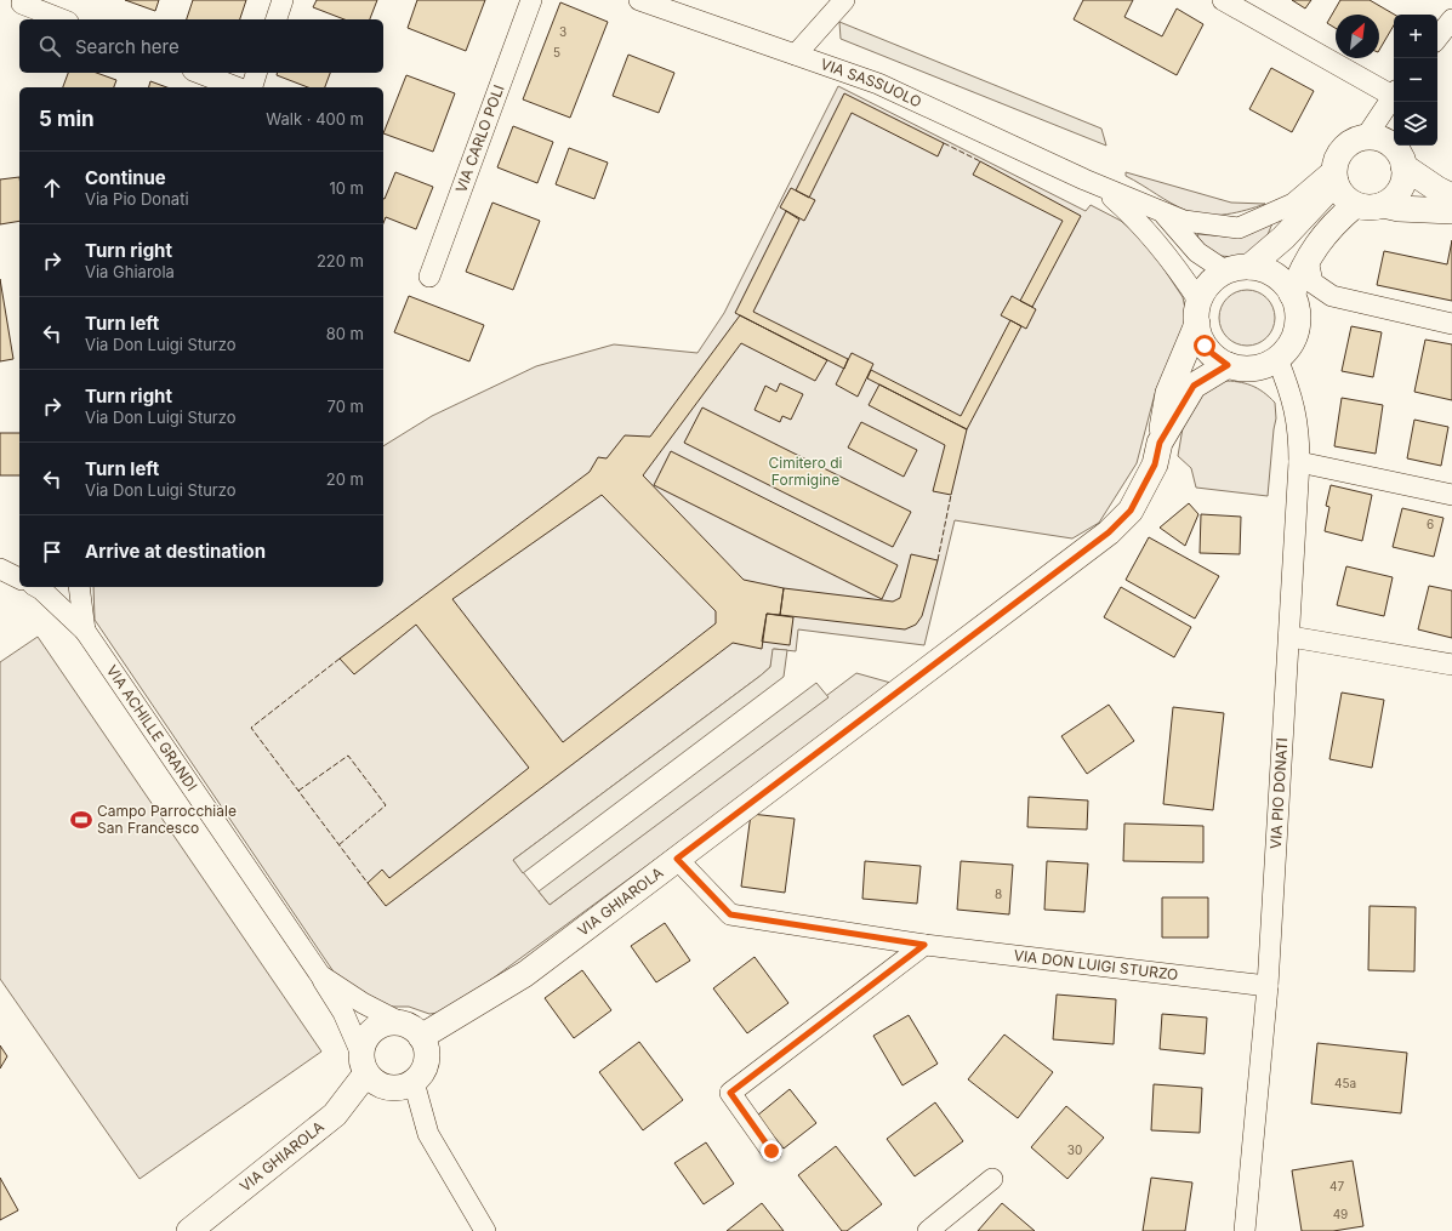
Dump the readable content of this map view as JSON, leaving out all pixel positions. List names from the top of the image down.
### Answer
{
  "streets": {
    "street": [
      "VIA SASSUOLO",
      "VIA CARLO POLI",
      "VIA ACHILLE GRANDI",
      "VIA PIO DONATI",
      "VIA GHIAROLA",
      "VIA DON LUIGI STURZO"
    ]
  },
  "crossings": [
    ["VIA SASSUOLO", "VIA PIO DONATI"],
    ["VIA SASSUOLO", "VIA GHIAROLA"],
    ["VIA ACHILLE GRANDI", "VIA GHIAROLA"],
    ["VIA PIO DONATI", "VIA GHIAROLA"],
    ["VIA PIO DONATI", "VIA DON LUIGI STURZO"],
    ["VIA GHIAROLA", "VIA DON LUIGI STURZO"]
  ],
  "parks": ["Cimitero di Formigine"],
  "places": {
    "sports": ["Campo Parrocchiale San Francesco"]
  },
  "house_numbers": [
    "3",
    "5",
    "6",
    "8",
    "45a",
    "30",
    "47",
    "49"
  ],
  "north": "top right",
  "page": {
    "map_buttons": ["+", "−"],
    "search": "Search here",
    "heading": ["5 min", "Walk · 400 m"],
    "list": [
      ["Continue", "Via Pio Donati", "10 m"],
      ["Turn right", "Via Ghiarola", "220 m"],
      ["Turn left", "Via Don Luigi Sturzo", "80 m"],
      ["Turn right", "Via Don Luigi Sturzo", "70 m"],
      ["Turn left", "Via Don Luigi Sturzo", "20 m"],
      "Arrive at destination"
    ]
  }
}
